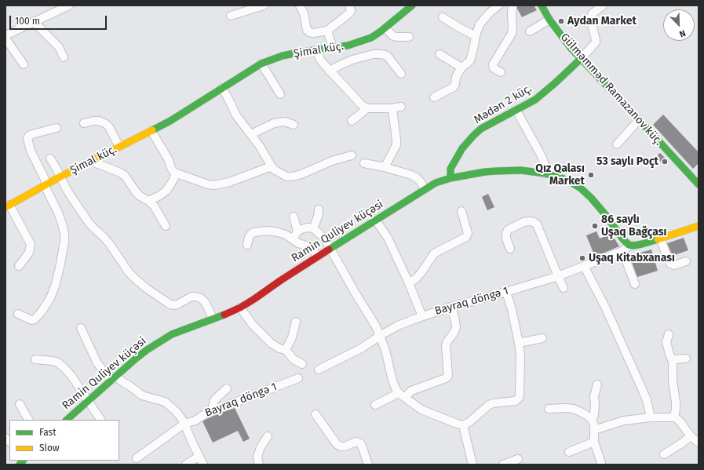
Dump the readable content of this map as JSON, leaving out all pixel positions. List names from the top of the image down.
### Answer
{
  "streets": {
    "street": [
      "Şimal küç.",
      "Gülməmməd Ramazanov küç.",
      "Mədən 2 küç.",
      "Ramin Quliyev küçəsi",
      "Bayraq döngə 1"
    ]
  },
  "crossings": [
    ["Gülməmməd Ramazanov küç.", "Mədən 2 küç."],
    ["Mədən 2 küç.", "Ramin Quliyev küçəsi"],
    ["Ramin Quliyev küçəsi", "Bayraq döngə 1"]
  ],
  "places": [
    "Aydan Market",
    "53 saylı Poçt",
    "Qız Qalası Market",
    "86 saylı Uşaq Bağçası",
    "Uşaq Kitabxanası"
  ],
  "legend": ["Fast", "Slow"],
  "scale_bar": "100 m",
  "north": "bottom right"
}
